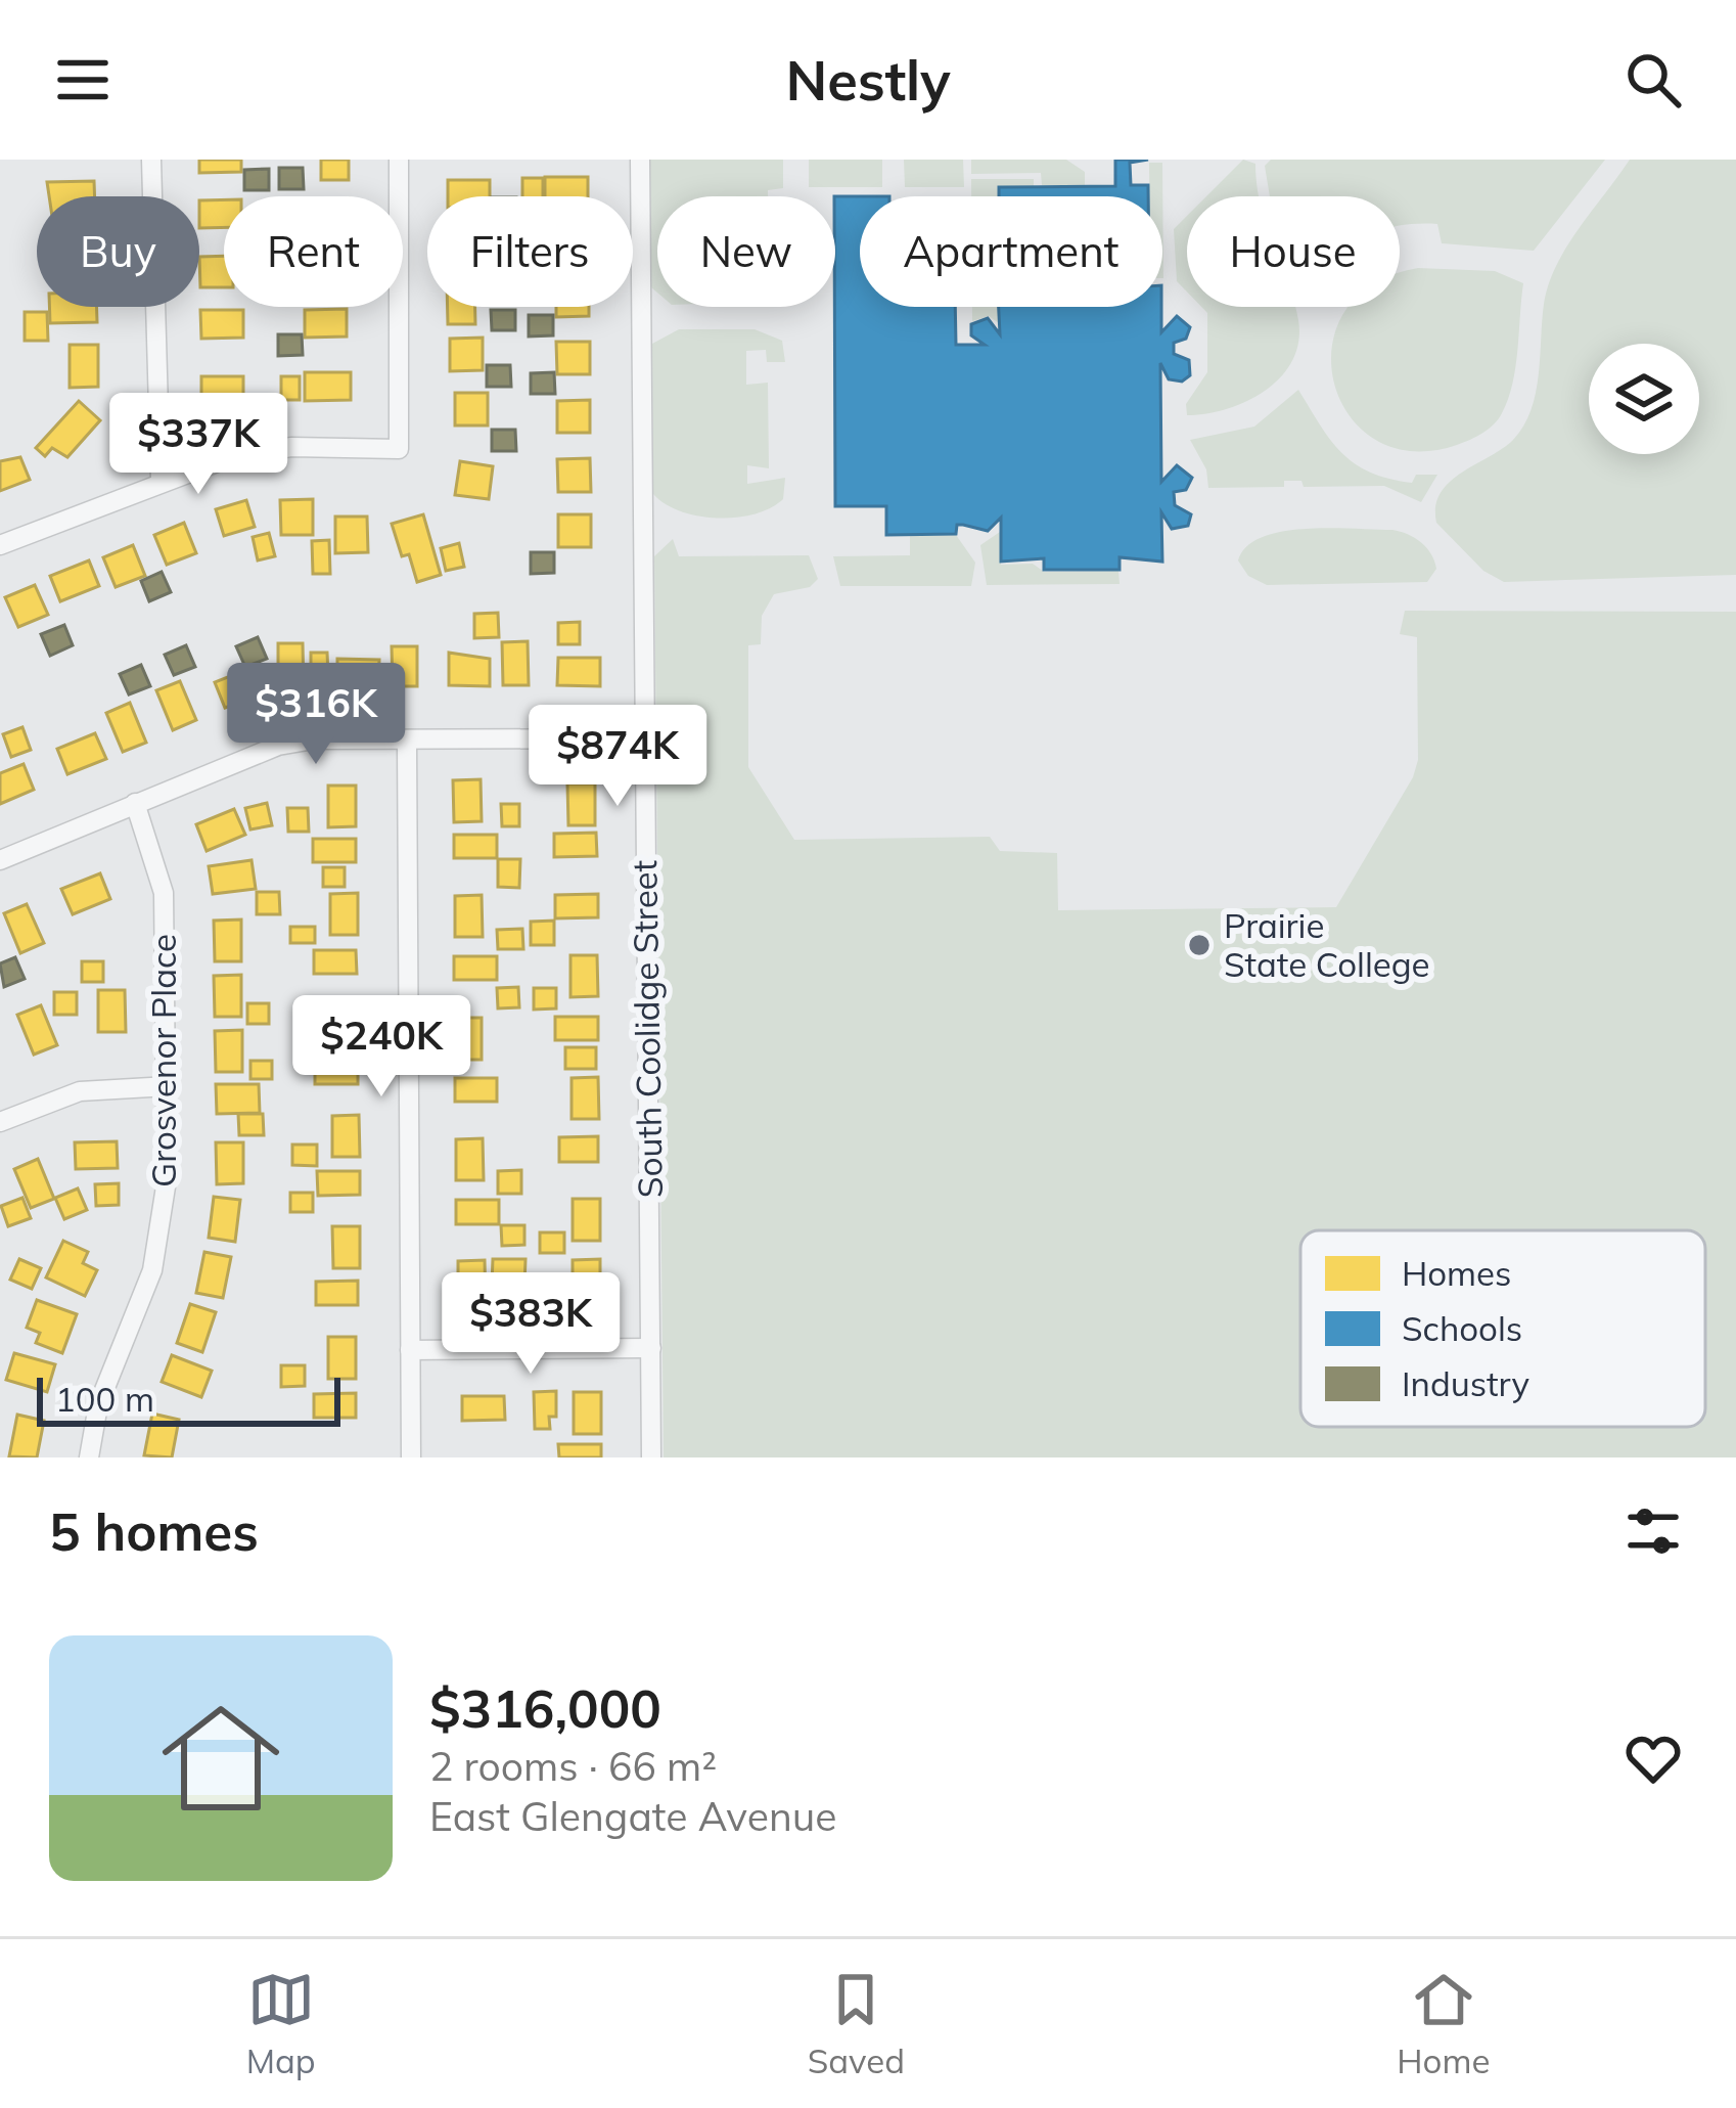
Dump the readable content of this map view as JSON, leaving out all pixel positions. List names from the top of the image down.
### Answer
{
  "streets": {
    "street": ["South Coolidge Street", "Grosvenor Place"]
  },
  "places": ["Prairie State College"],
  "legend": ["Homes", "Schools", "Industry"],
  "scale_bar": "100 m",
  "page": {
    "header": "Nestly",
    "chip": [
      "Buy",
      "Rent",
      "Filters",
      "New",
      "Apartment",
      "House"
    ],
    "price": [
      "$337K",
      "$316K",
      "$874K",
      "$240K",
      "$383K"
    ],
    "scale": "100 m",
    "heading": "5 homes",
    "list": [
      {
        "name": "$316,000",
        "note": "2 rooms · 66 m² · East Glengate Avenue"
      }
    ],
    "tabs": ["Map", "Saved", "Home"]
  }
}
